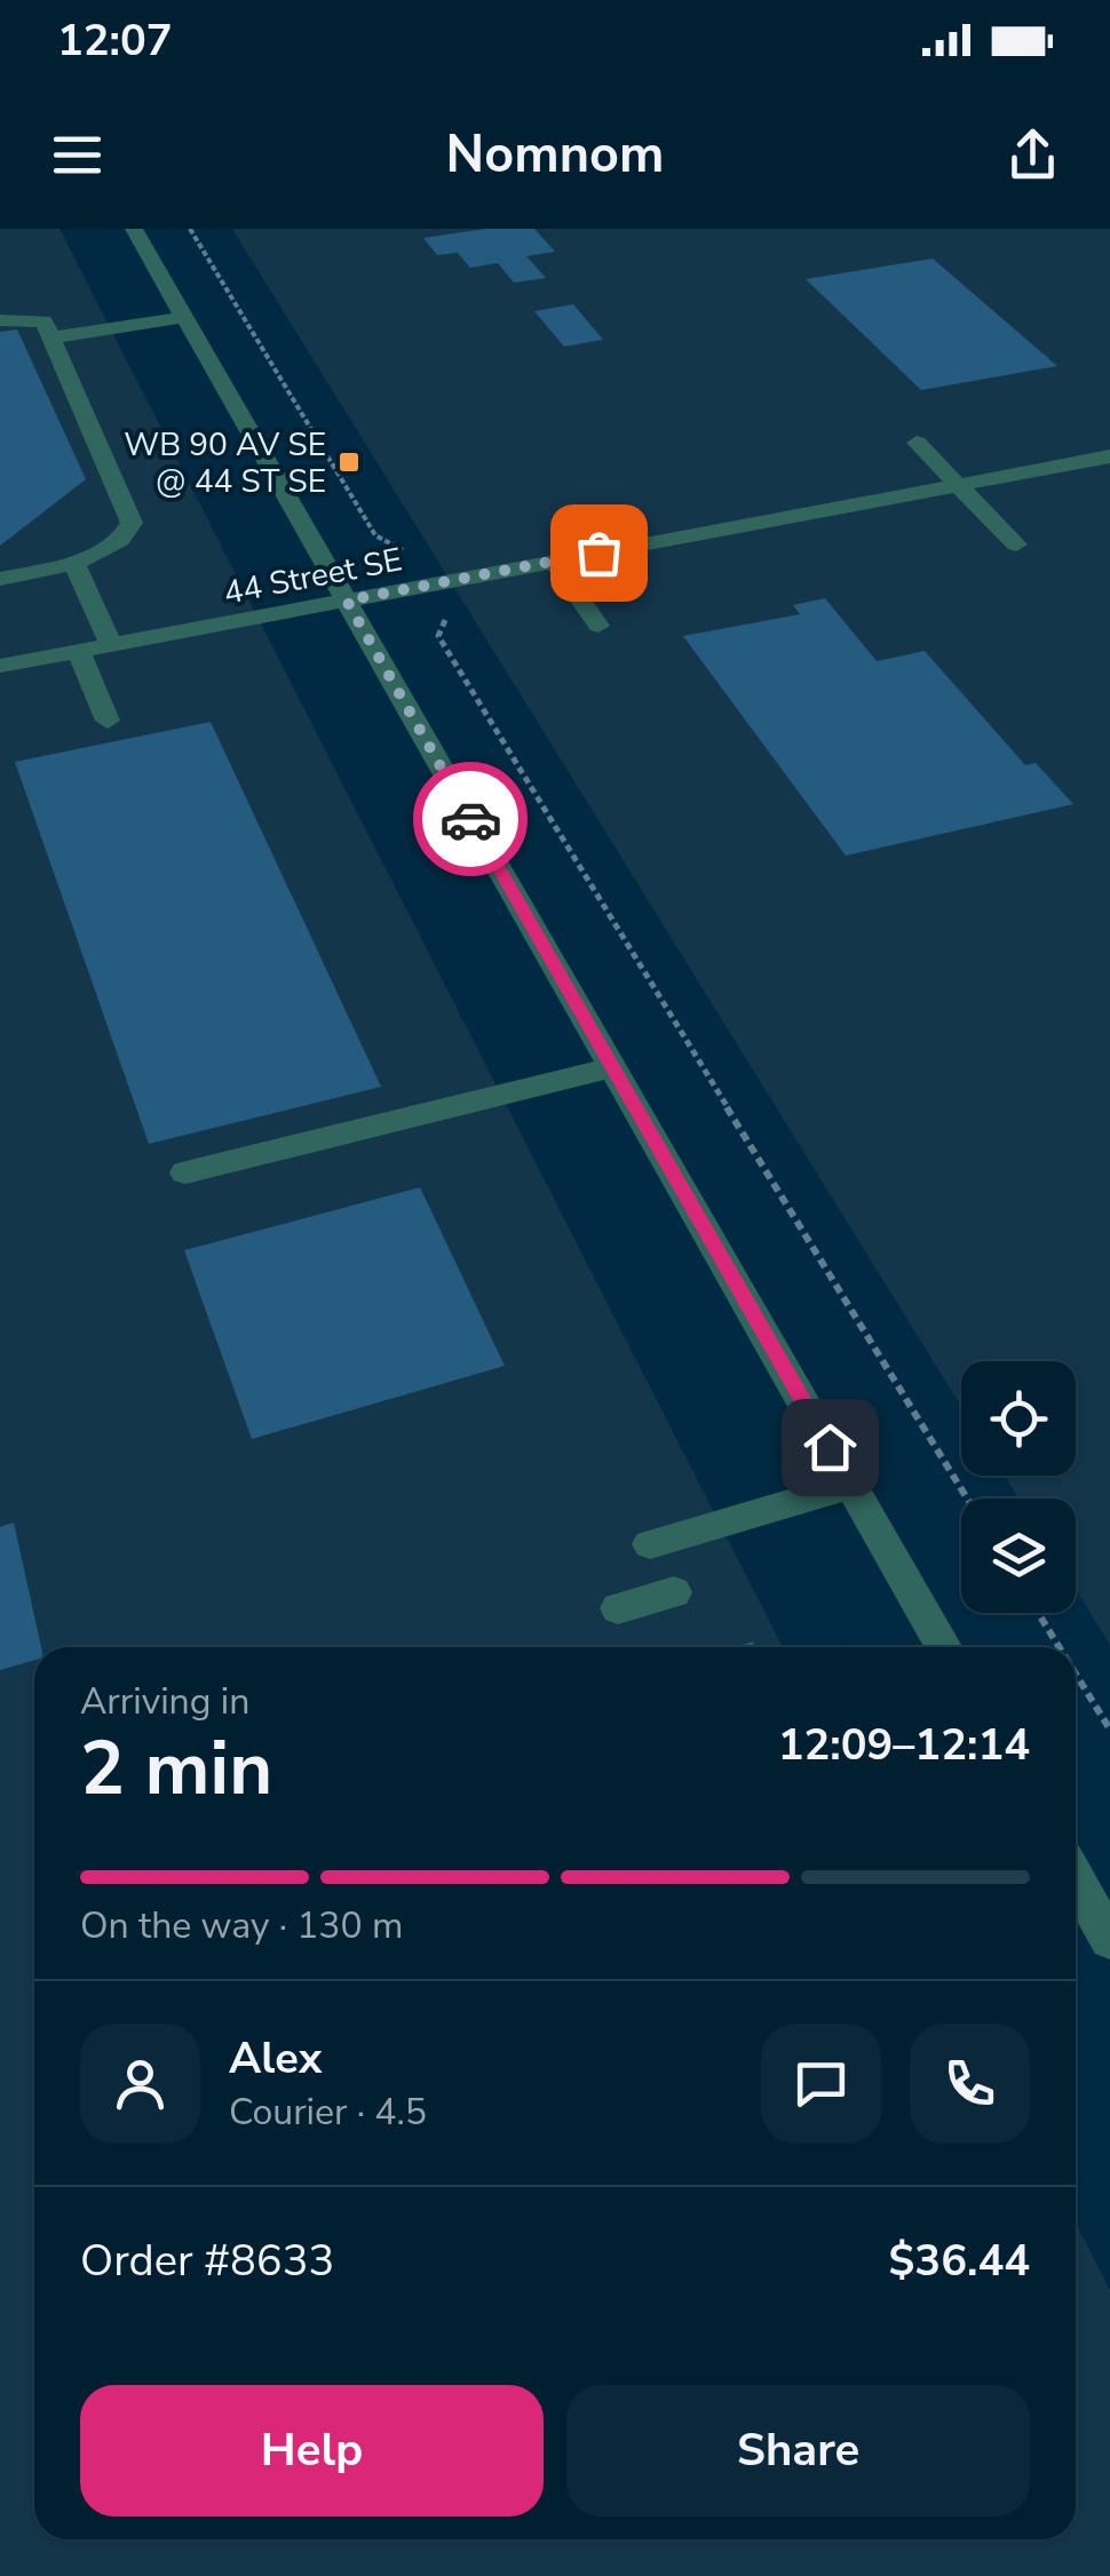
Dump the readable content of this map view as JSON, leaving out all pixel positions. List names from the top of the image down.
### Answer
{
  "streets": {
    "street": ["44 Street SE"]
  },
  "places": {
    "transit": ["WB 90 AV SE @ 44 ST SE"]
  },
  "page": {
    "status": "12:07",
    "header": "Nomnom",
    "heading": ["2 min", "Arriving in", "12:09–12:14"],
    "panel": [
      "Alex",
      "Courier · 4.5",
      "Order #8633",
      "$36.44"
    ],
    "bar": "On the way · 130 m",
    "buttons": ["Help", "Share"]
  }
}
